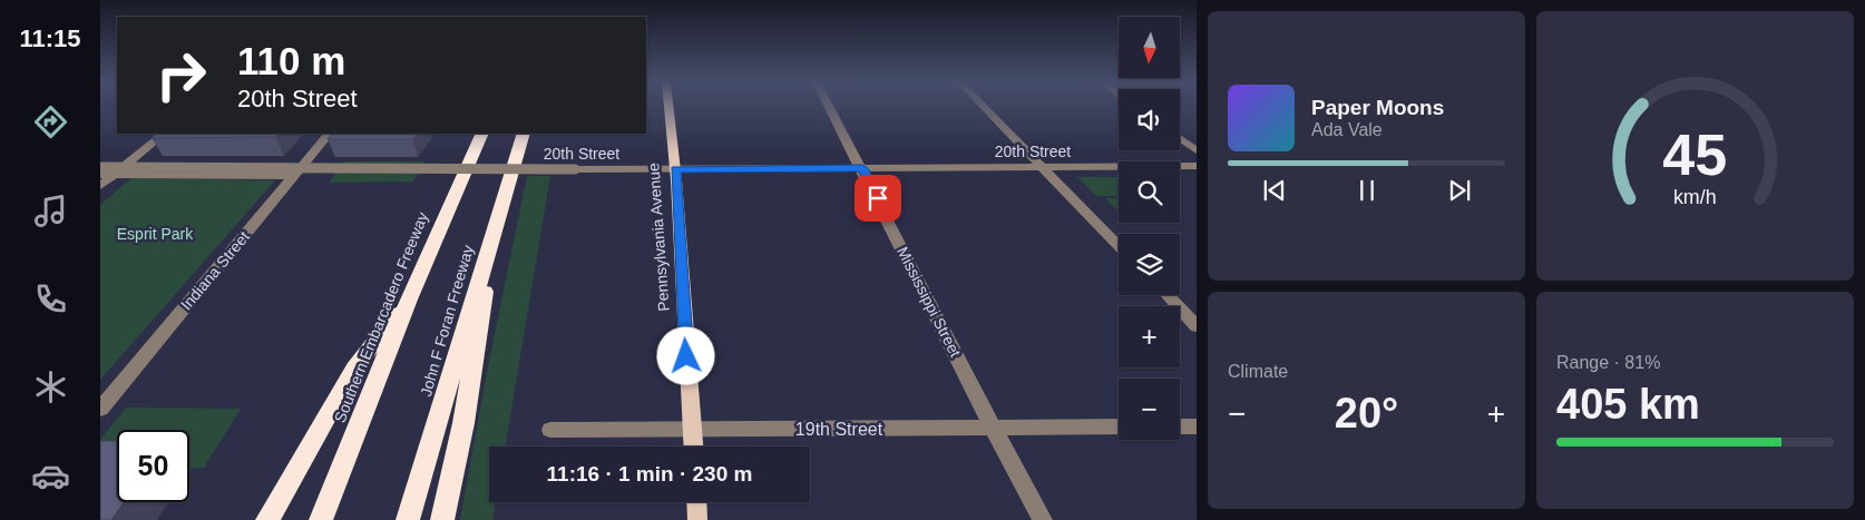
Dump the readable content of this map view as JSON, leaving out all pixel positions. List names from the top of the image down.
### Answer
{
  "streets": {
    "highway": ["Southern Embarcadero Freeway", "John F Foran Freeway"],
    "main road": ["Pennsylvania Avenue"],
    "street": [
      "20th Street",
      "Indiana Street",
      "Mississippi Street",
      "19th Street"
    ]
  },
  "crossings": [
    ["20th Street", "Pennsylvania Avenue"],
    ["20th Street", "Mississippi Street"],
    ["Pennsylvania Avenue", "19th Street"],
    ["Mississippi Street", "19th Street"]
  ],
  "parks": ["Esprit Park"],
  "north": "bottom",
  "page": {
    "tabs": "11:15",
    "map_buttons": ["+", "−"],
    "turn": ["110 m", "20th Street"],
    "song": ["Paper Moons", "Ada Vale"],
    "tile": [
      "Climate",
      ["Range · 81%", "405 km"]
    ],
    "heat": ["−", "20°", "+"],
    "limit": "50",
    "trip": "11:16 · 1 min · 230 m",
    "gauge": ["45", "km/h"]
  }
}
